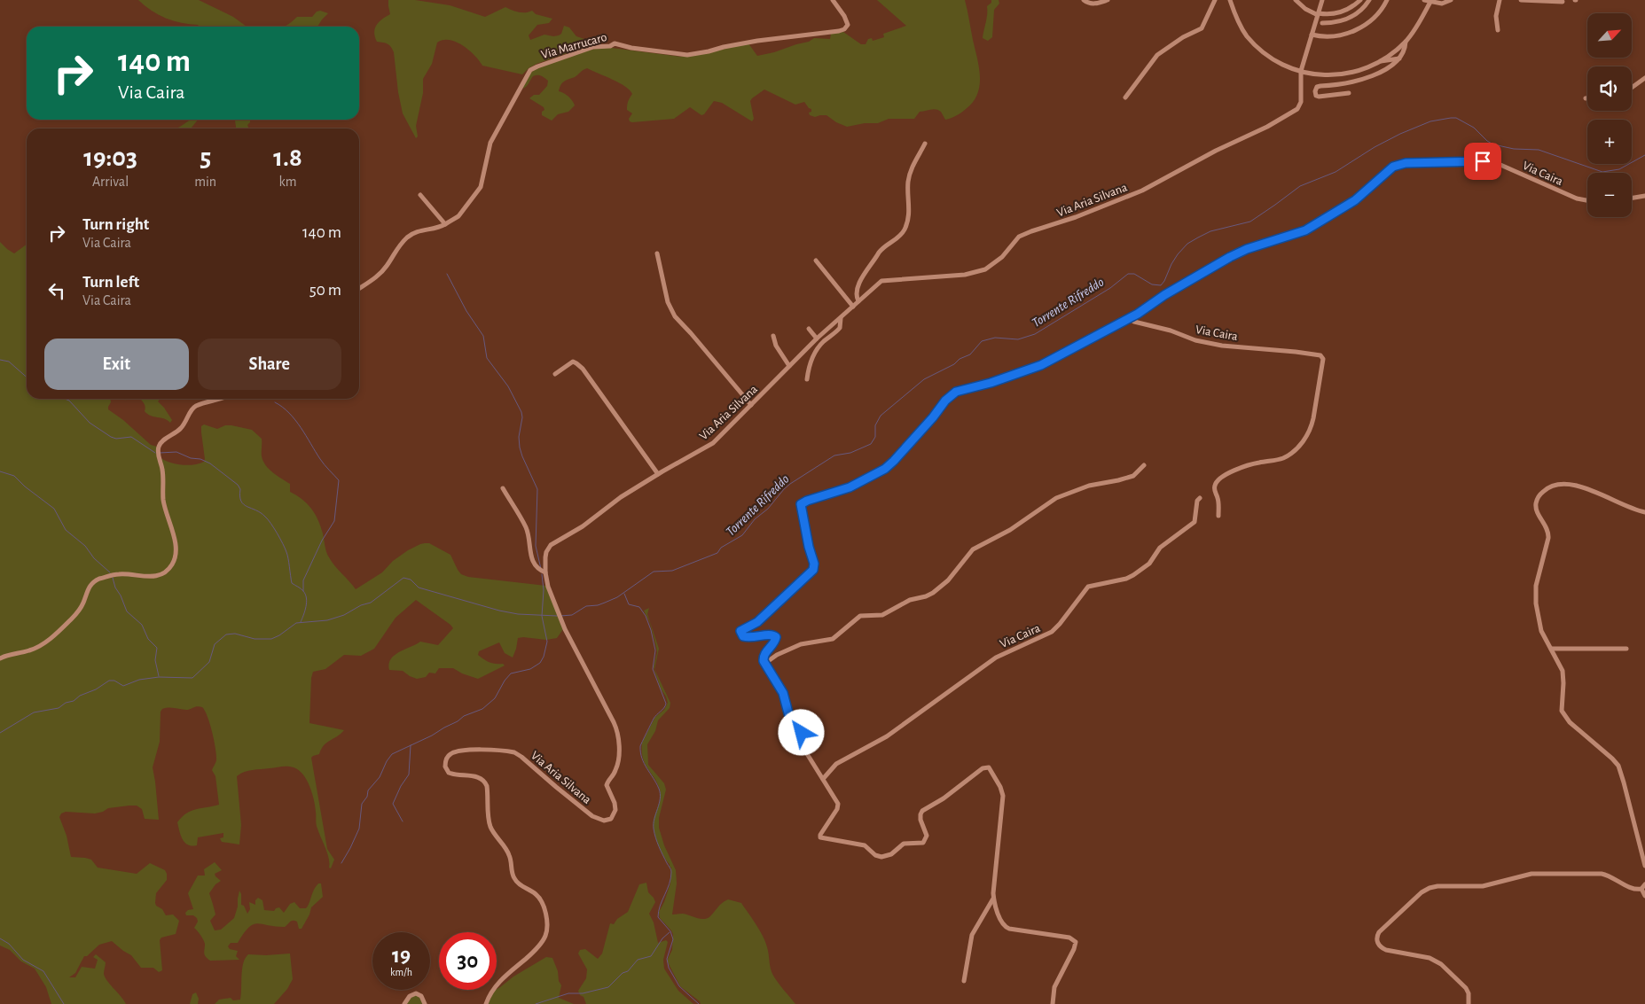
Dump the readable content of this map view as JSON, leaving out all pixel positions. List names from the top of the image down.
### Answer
{
  "streets": {
    "street": ["Via Marrucaro", "Via Caira", "Via Aria Silvana"]
  },
  "water": ["Torrente Rifreddo"],
  "north": "top right",
  "page": {
    "map_buttons": ["+", "−"],
    "turn": ["140 m", "Via Caira"],
    "eta": [
      "19:03",
      "Arrival",
      "5",
      "min",
      "1.8",
      "km"
    ],
    "list": [
      {
        "name": "Turn right",
        "note": "Via Caira",
        "value": "140 m"
      },
      {
        "name": "Turn left",
        "note": "Via Caira",
        "value": "50 m"
      }
    ],
    "buttons": ["Exit", "Share"],
    "speed": "19 km/h",
    "limit": "30"
  }
}
